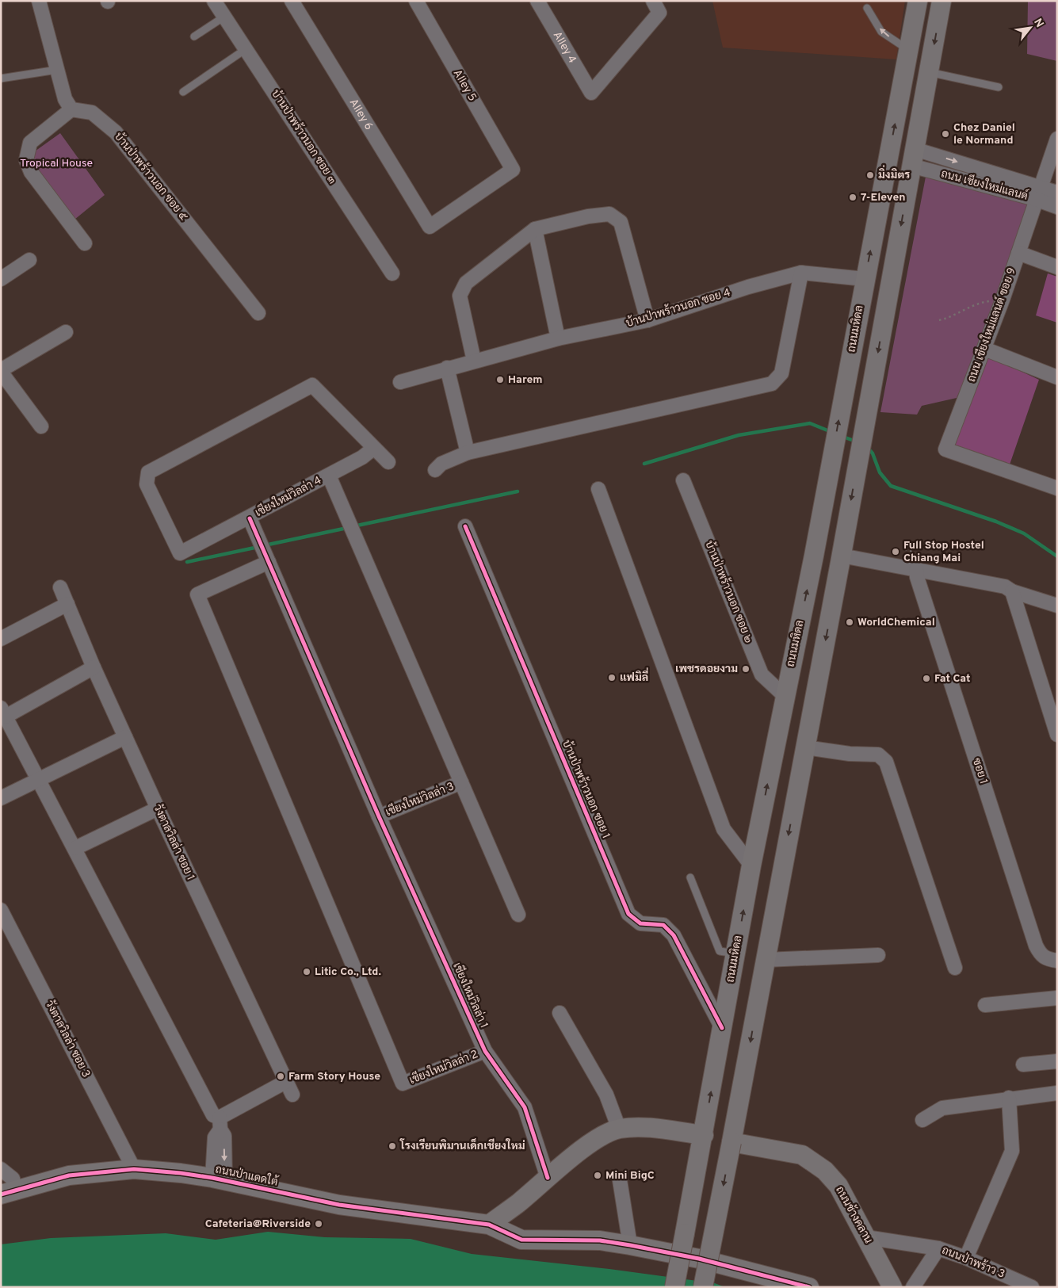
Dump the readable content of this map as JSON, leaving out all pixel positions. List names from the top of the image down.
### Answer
{
  "streets": {
    "main road": ["ถนนมหิดล", "ถนนป่าแดดใต้", "ถนนช้างคลาน"],
    "street": [
      "Alley 4",
      "Alley 5",
      "Alley 6",
      "บ้านป่าพร้าวนอก ซอย ๓",
      "บ้านป่าพร้าวนอก ซอย ๕",
      "ถนน เชียงใหม่แลนด์",
      "บ้านป่าพร้าวนอก ซอย 4",
      "ถนน เชียงใหม่แลนด์ ซอย 9",
      "เชียงใหม่วิลล่า 4",
      "บ้านป่าพร้าวนอก ซอย ๒",
      "ซอย 1",
      "บ้านป่าพร้าวนอก ซอย 1",
      "เชียงใหม่วิลล่า 3",
      "วังตาลวิลล่า ซอย 1",
      "เชียงใหม่วิลล่า 1",
      "วังตาลวิลล่า ซอย 3",
      "เชียงใหม่วิลล่า 2",
      "ถนนป่าพร้าว 3"
    ]
  },
  "crossings": [
    ["Alley 5", "Alley 6"],
    ["ถนน เชียงใหม่แลนด์", "ถนน เชียงใหม่แลนด์ ซอย 9"],
    ["บ้านป่าพร้าวนอก ซอย 4", "ถนนมหิดล"],
    ["ถนนมหิดล", "บ้านป่าพร้าวนอก ซอย ๒"],
    ["ถนนมหิดล", "บ้านป่าพร้าวนอก ซอย 1"],
    ["เชียงใหม่วิลล่า 4", "เชียงใหม่วิลล่า 1"],
    ["เชียงใหม่วิลล่า 3", "เชียงใหม่วิลล่า 1"],
    ["เชียงใหม่วิลล่า 1", "เชียงใหม่วิลล่า 2"],
    ["วังตาลวิลล่า ซอย 3", "ถนนป่าแดดใต้"],
    ["ถนนช้างคลาน", "ถนนป่าพร้าว 3"]
  ],
  "parks": ["Tropical House"],
  "places": [
    "Chez Daniel le Normand",
    "มิ่งมิตร",
    "7-Eleven",
    "Harem",
    "Full Stop Hostel Chiang Mai",
    "WorldChemical",
    "เพชรดอยงาม",
    "แฟมิลี่",
    "Fat Cat",
    "Litic Co., Ltd.",
    "Farm Story House",
    "โรงเรียนพิมานเด็กเชียงใหม่",
    "Mini BigC",
    "Cafeteria@Riverside"
  ],
  "north": "top right"
}
